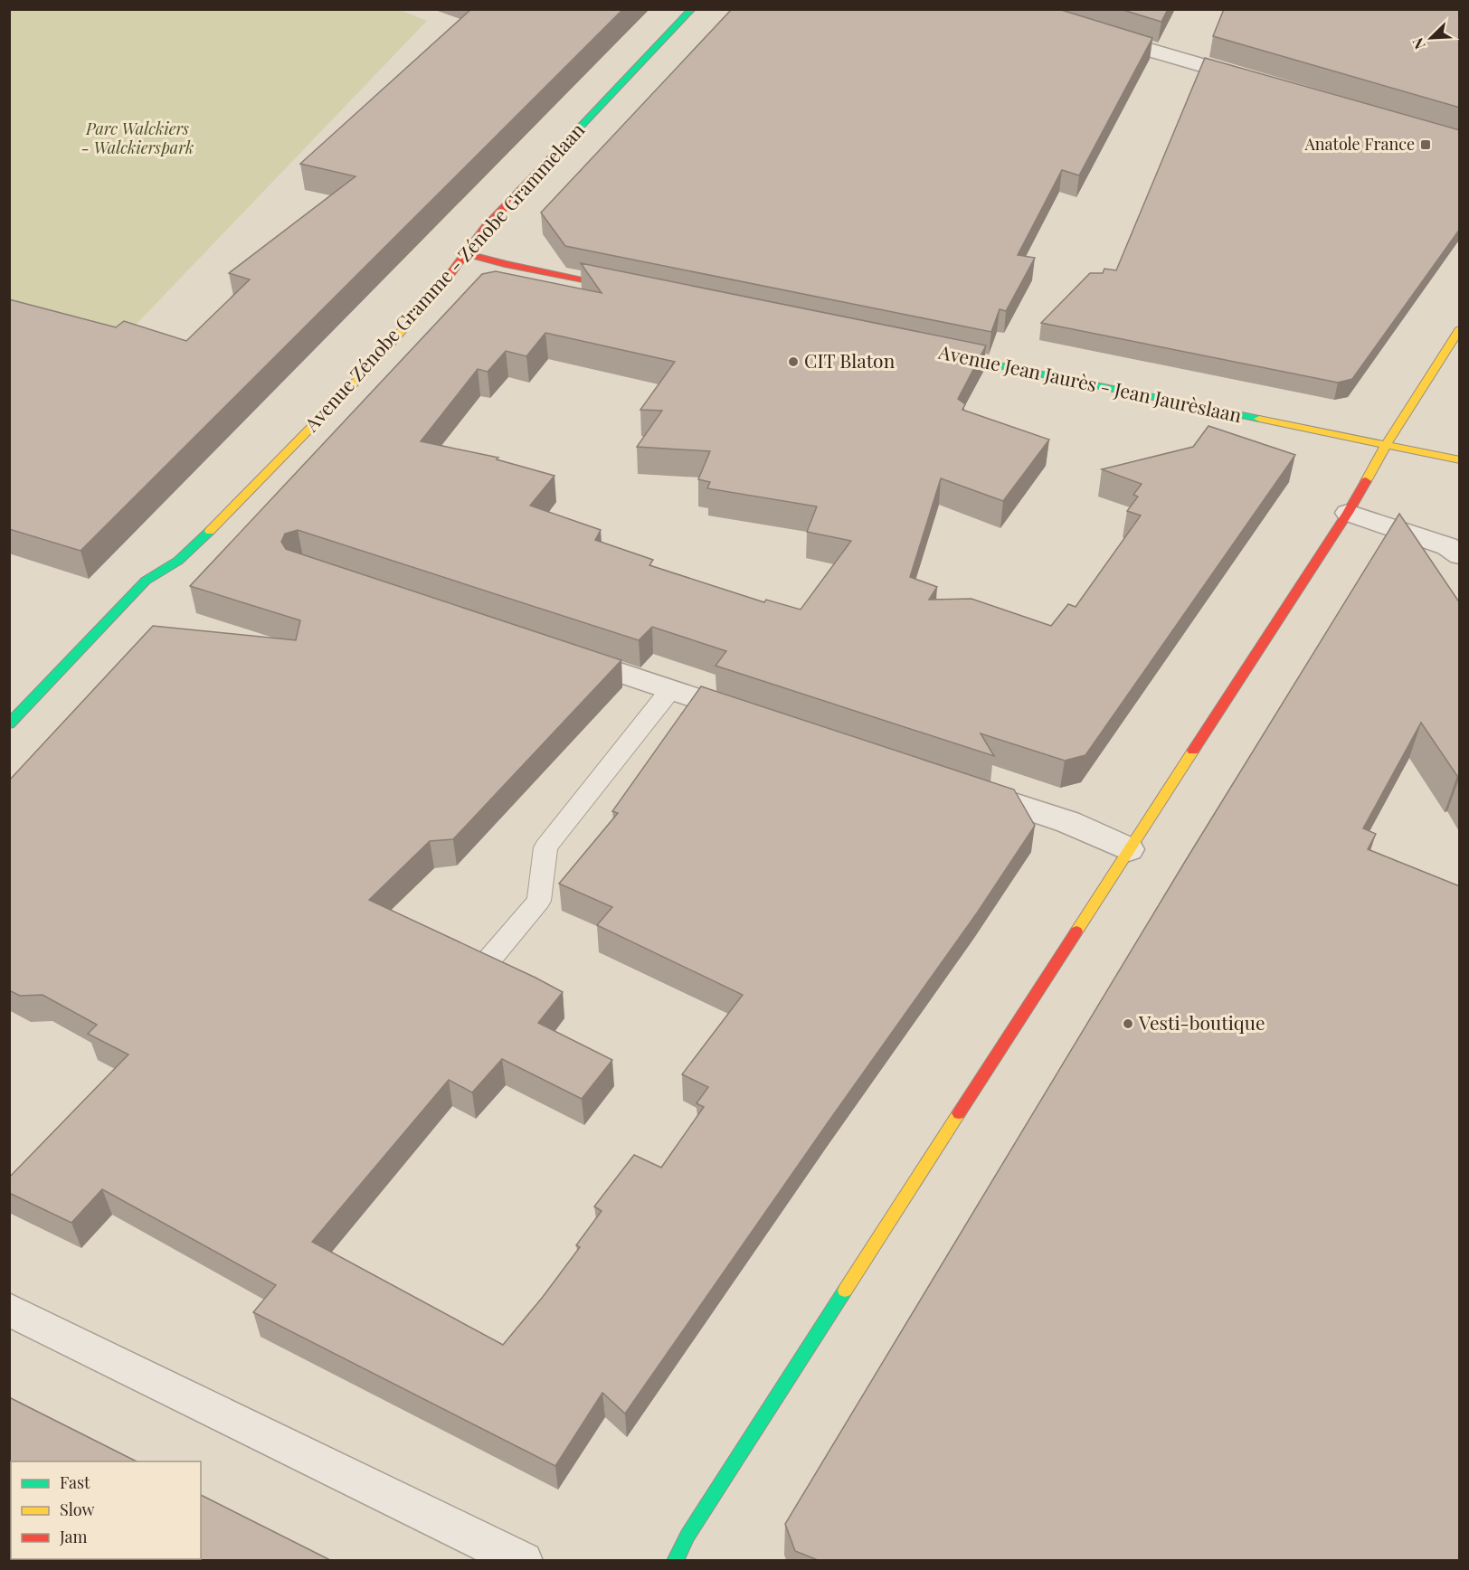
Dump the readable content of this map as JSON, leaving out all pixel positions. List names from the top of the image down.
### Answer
{
  "streets": {
    "street": ["Avenue Zénobe Gramme - Zénobe Grammelaan", "Avenue Jean Jaurès - Jean Jaurèslaan"]
  },
  "parks": ["Parc Walckiers - Walckierspark"],
  "places": {
    "transit": ["Anatole France"],
    "other": ["CIT Blaton", "Vesti-boutique"]
  },
  "legend": ["Fast", "Slow", "Jam"],
  "north": "bottom left"
}
